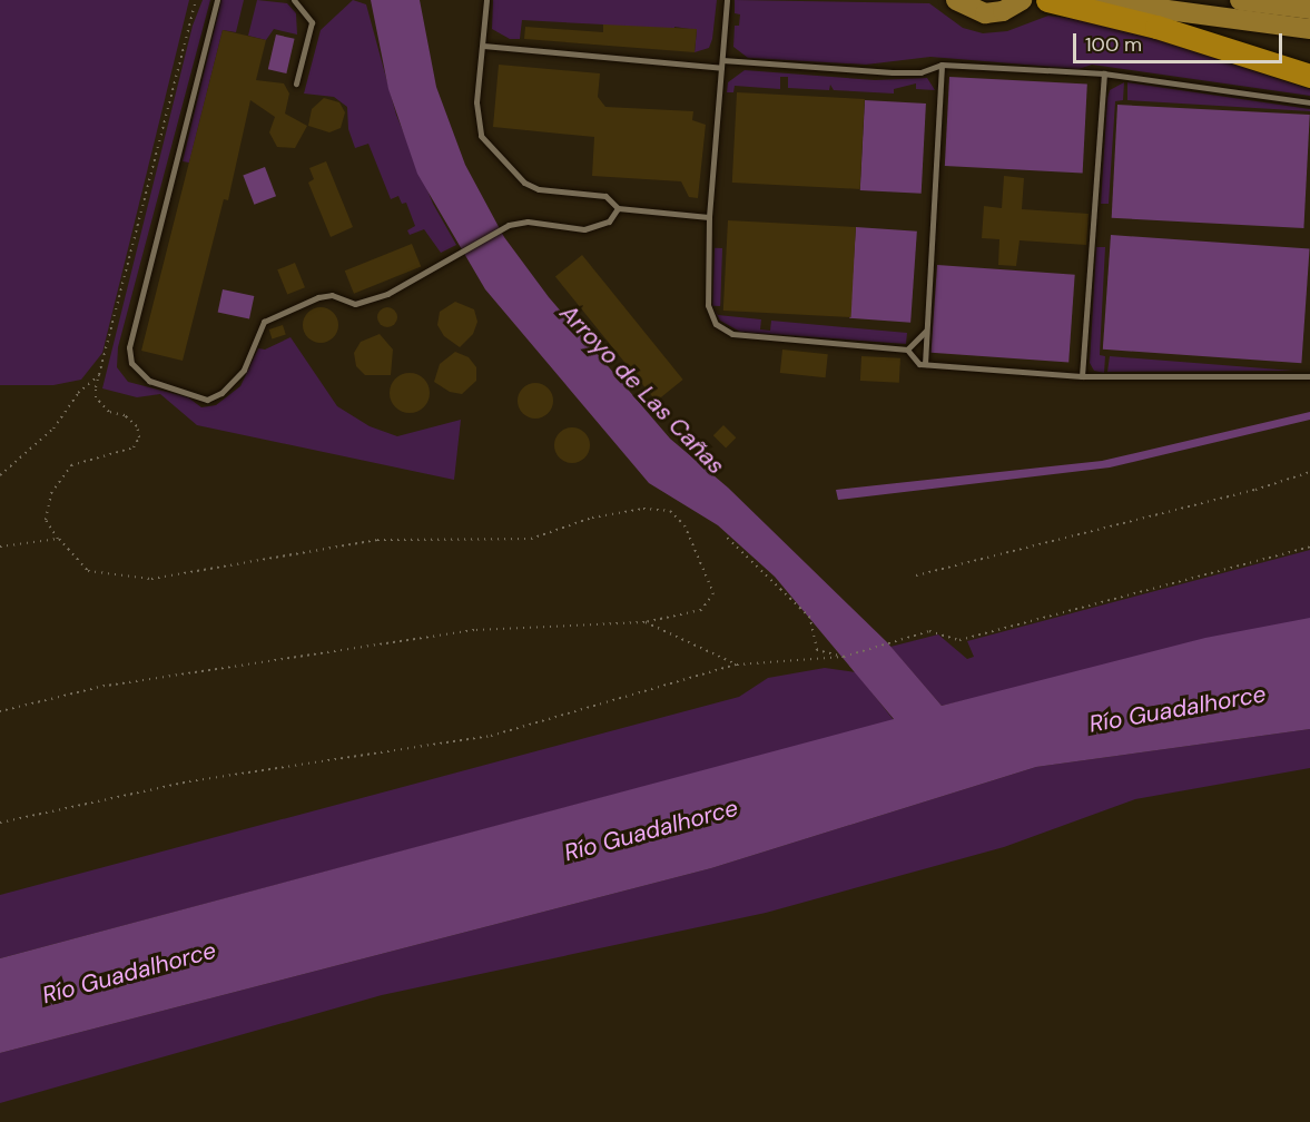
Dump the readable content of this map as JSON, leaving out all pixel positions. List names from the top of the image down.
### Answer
{
  "water": ["Arroyo de Las Cañas", "Río Guadalhorce"],
  "scale_bar": "100 m"
}
